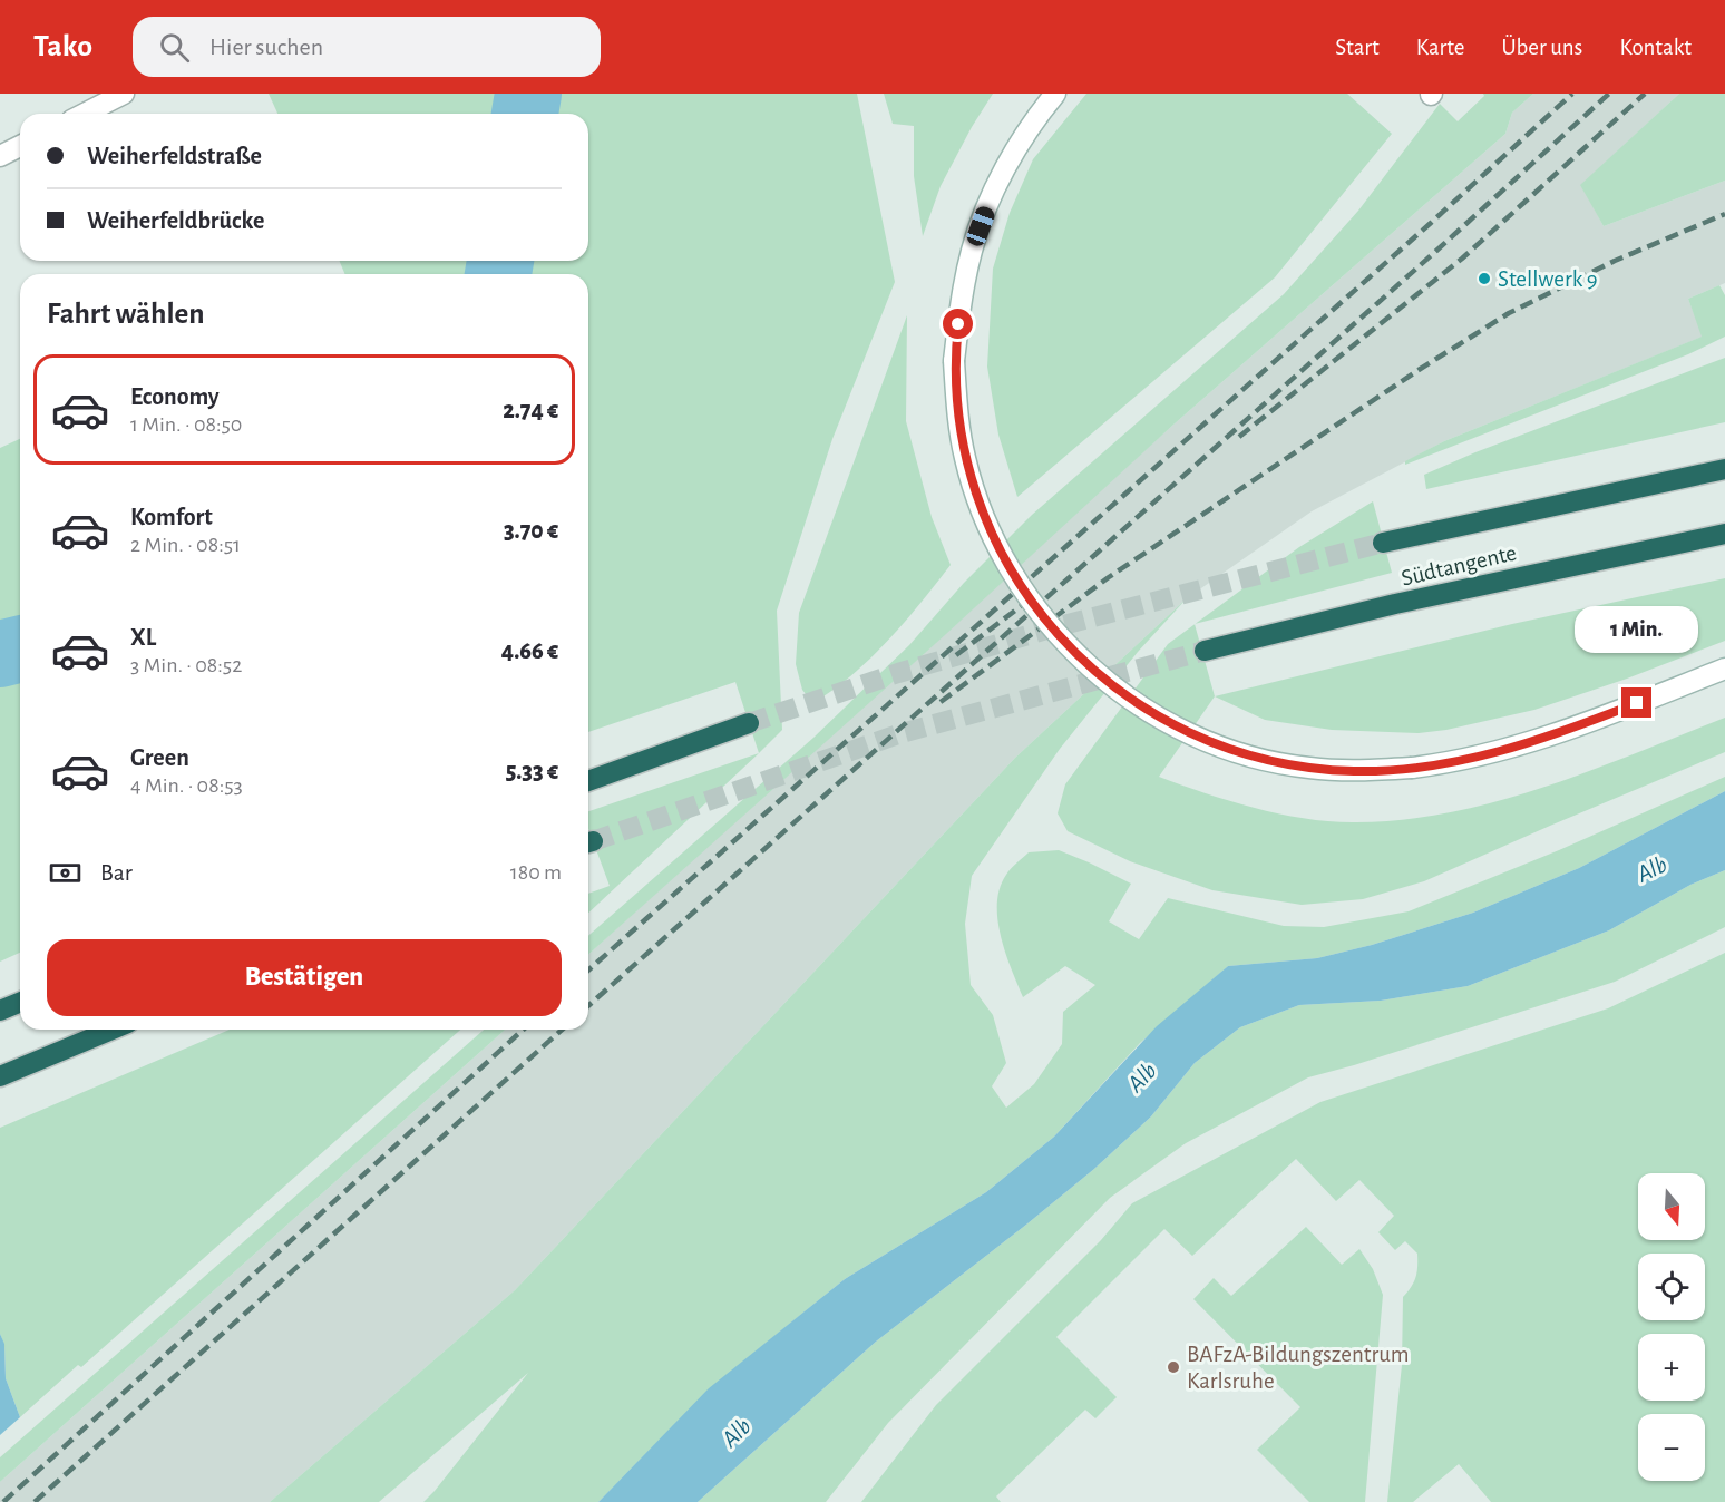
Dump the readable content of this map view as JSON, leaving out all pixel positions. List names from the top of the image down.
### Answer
{
  "streets": {
    "highway": ["Südtangente"]
  },
  "water": ["Alb"],
  "places": ["Stellwerk 9", "BAFzA-Bildungszentrum Karlsruhe"],
  "north": "bottom",
  "page": {
    "header": "Tako",
    "search": "Hier suchen",
    "nav": [
      "Start",
      "Karte",
      "Über uns",
      "Kontakt"
    ],
    "banner": ["Weiherfeldstraße", "Weiherfeldbrücke"],
    "heading": "Fahrt wählen",
    "list": [
      {
        "name": "Economy",
        "note": "1 Min. · 08:50",
        "value": "2.74 €"
      },
      {
        "name": "Komfort",
        "note": "2 Min. · 08:51",
        "value": "3.70 €"
      },
      {
        "name": "XL",
        "note": "3 Min. · 08:52",
        "value": "4.66 €"
      },
      {
        "name": "Green",
        "note": "4 Min. · 08:53",
        "value": "5.33 €"
      }
    ],
    "bubble": "1 Min.",
    "pay": ["Bar", "180 m"],
    "buttons": "Bestätigen",
    "map_buttons": ["+", "−"]
  }
}
